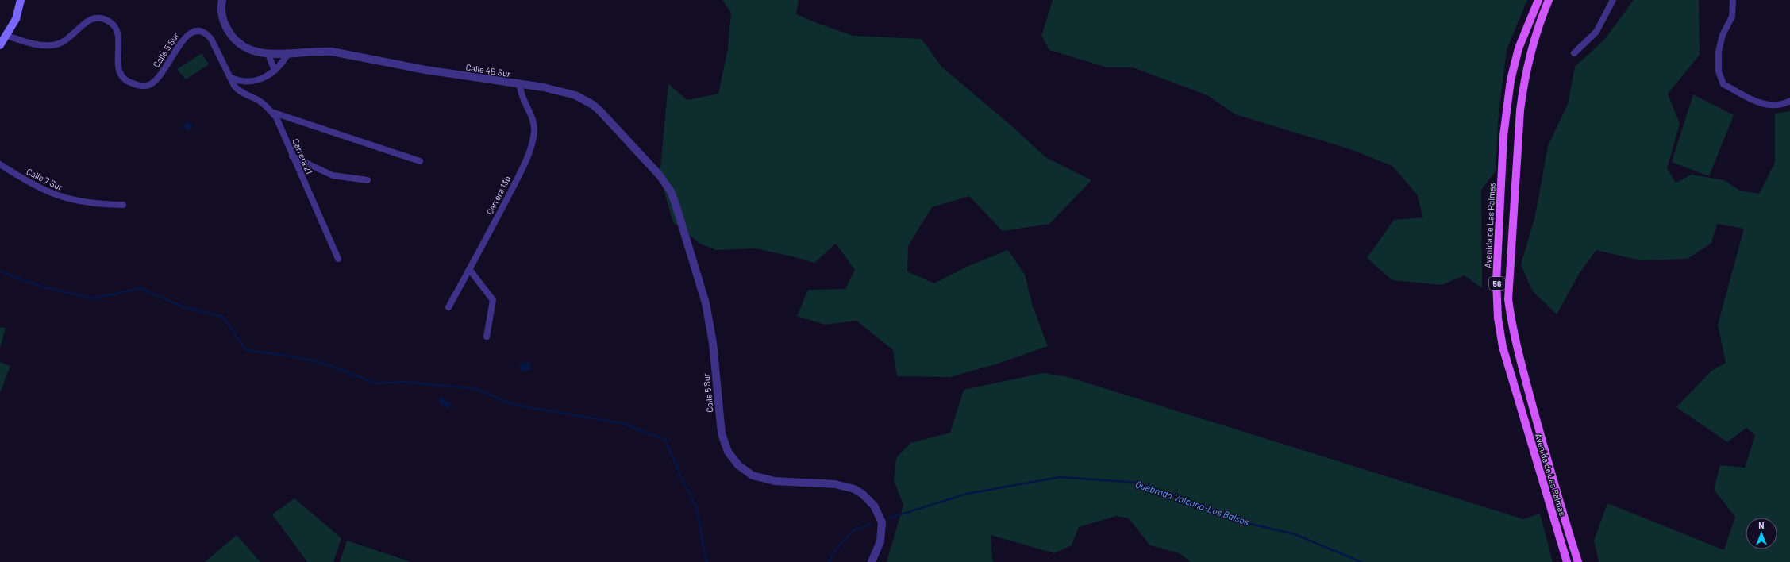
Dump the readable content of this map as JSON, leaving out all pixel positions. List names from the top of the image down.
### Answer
{
  "streets": {
    "main road": ["Avenida de Las Palmas", "56"],
    "street": [
      "Calle 5 Sur",
      "Calle 4B Sur",
      "Carrera 21",
      "Calle 7 Sur",
      "Carrera 13b"
    ]
  },
  "crossings": [
    ["Calle 5 Sur", "Calle 4B Sur"],
    ["Calle 5 Sur", "Carrera 21"],
    ["Calle 4B Sur", "Carrera 13b"]
  ],
  "water": ["Quebrada Volcana-Los Balsos"],
  "north": "top"
}
